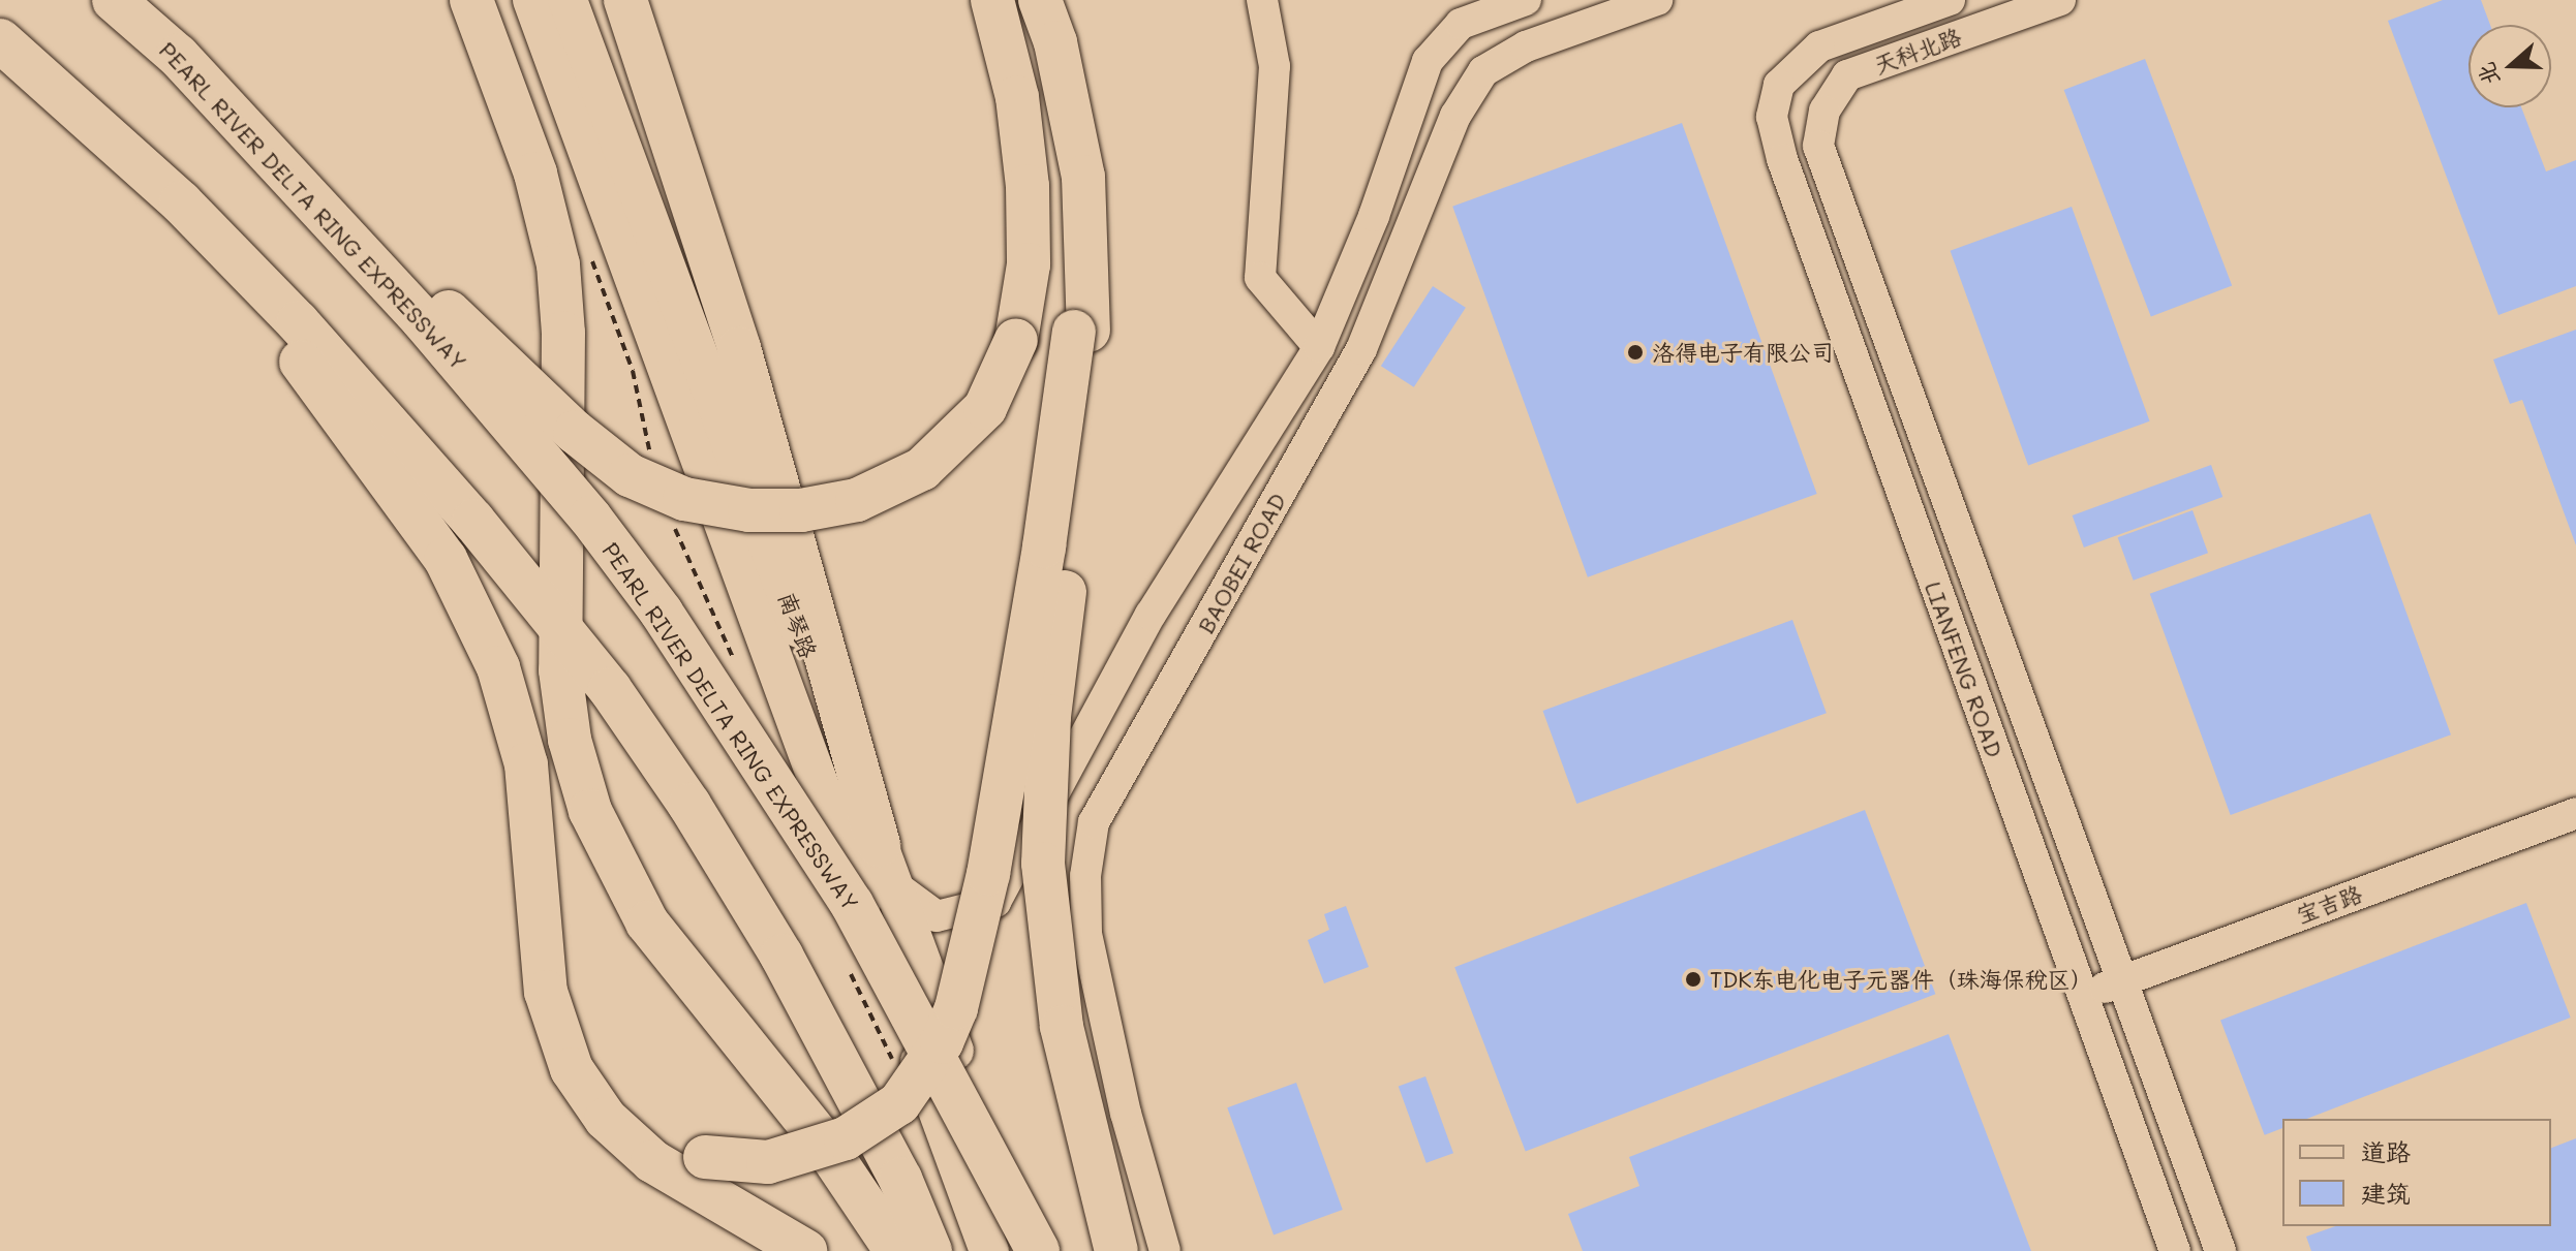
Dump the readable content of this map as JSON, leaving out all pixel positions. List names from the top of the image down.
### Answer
{
  "streets": {
    "highway": ["PEARL RIVER DELTA RING EXPRESSWAY"],
    "main road": ["南琴路"],
    "street": [
      "天科北路",
      "BAOBEI ROAD",
      "LIANFENG ROAD",
      "宝吉路"
    ]
  },
  "crossings": [
    ["天科北路", "LIANFENG ROAD"],
    ["LIANFENG ROAD", "宝吉路"]
  ],
  "places": ["洛得电子有限公司", "TDK东电化电子元器件（珠海保税区）"],
  "legend": ["道路", "建筑"],
  "north": "left"
}
